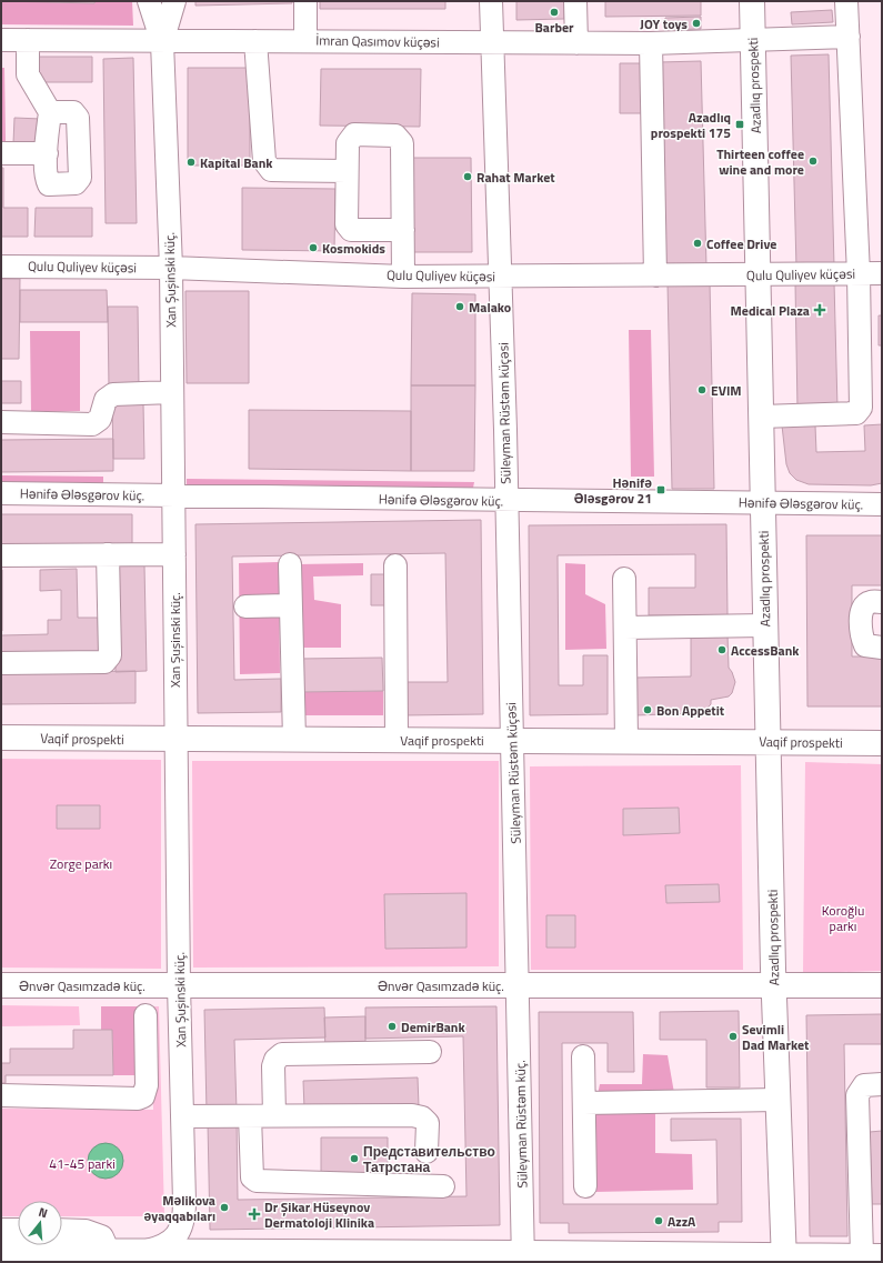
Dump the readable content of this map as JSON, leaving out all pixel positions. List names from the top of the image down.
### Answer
{
  "streets": {
    "main road": ["Azadlıq prospekti", "Vaqif prospekti", "Ənvər Qasımzadə küç."],
    "street": [
      "İmran Qasımov küçəsi",
      "Qulu Quliyev küçəsi",
      "Xan Şuşinski küç.",
      "Süleyman Rüstəm küçəsi",
      "Hənifə Ələsgərov küç.",
      "Süleyman Rüstəm küç."
    ]
  },
  "crossings": [
    ["İmran Qasımov küçəsi", "Azadlıq prospekti"],
    ["İmran Qasımov küçəsi", "Xan Şuşinski küç."],
    ["İmran Qasımov küçəsi", "Süleyman Rüstəm küçəsi"],
    ["Azadlıq prospekti", "Qulu Quliyev küçəsi"],
    ["Azadlıq prospekti", "Hənifə Ələsgərov küç."],
    ["Azadlıq prospekti", "Vaqif prospekti"],
    ["Azadlıq prospekti", "Ənvər Qasımzadə küç."],
    ["Qulu Quliyev küçəsi", "Xan Şuşinski küç."],
    ["Qulu Quliyev küçəsi", "Süleyman Rüstəm küçəsi"],
    ["Xan Şuşinski küç.", "Hənifə Ələsgərov küç."],
    ["Xan Şuşinski küç.", "Vaqif prospekti"],
    ["Xan Şuşinski küç.", "Ənvər Qasımzadə küç."],
    ["Süleyman Rüstəm küçəsi", "Hənifə Ələsgərov küç."],
    ["Süleyman Rüstəm küçəsi", "Vaqif prospekti"],
    ["Süleyman Rüstəm küçəsi", "Ənvər Qasımzadə küç."],
    ["Süleyman Rüstəm küçəsi", "Süleyman Rüstəm küç."],
    ["Ənvər Qasımzadə küç.", "Süleyman Rüstəm küç."]
  ],
  "parks": ["Zorge parkı", "Koroğlu parkı", "41-45 parki"],
  "places": {
    "other": [
      "Barber",
      "JOY toys",
      "Thirteen coffee wine and more",
      "Kapital Bank",
      "Rahat Market",
      "Coffee Drive",
      "Kosmokids",
      "Malako",
      "EVIM",
      "AccessBank",
      "Bon Appetit",
      "DemirBank",
      "Sevimli Dad Market",
      "Представительство Татрстана",
      "Mәlikova әyaqqabıları",
      "AzzA"
    ],
    "transit": ["Azadlıq prospekti 175", "Hənifə Ələsgərov 21"],
    "health": ["Medical Plaza", "Dr Şikar Hüseynov Dermatoloji Klinika"]
  },
  "north": "top"
}
